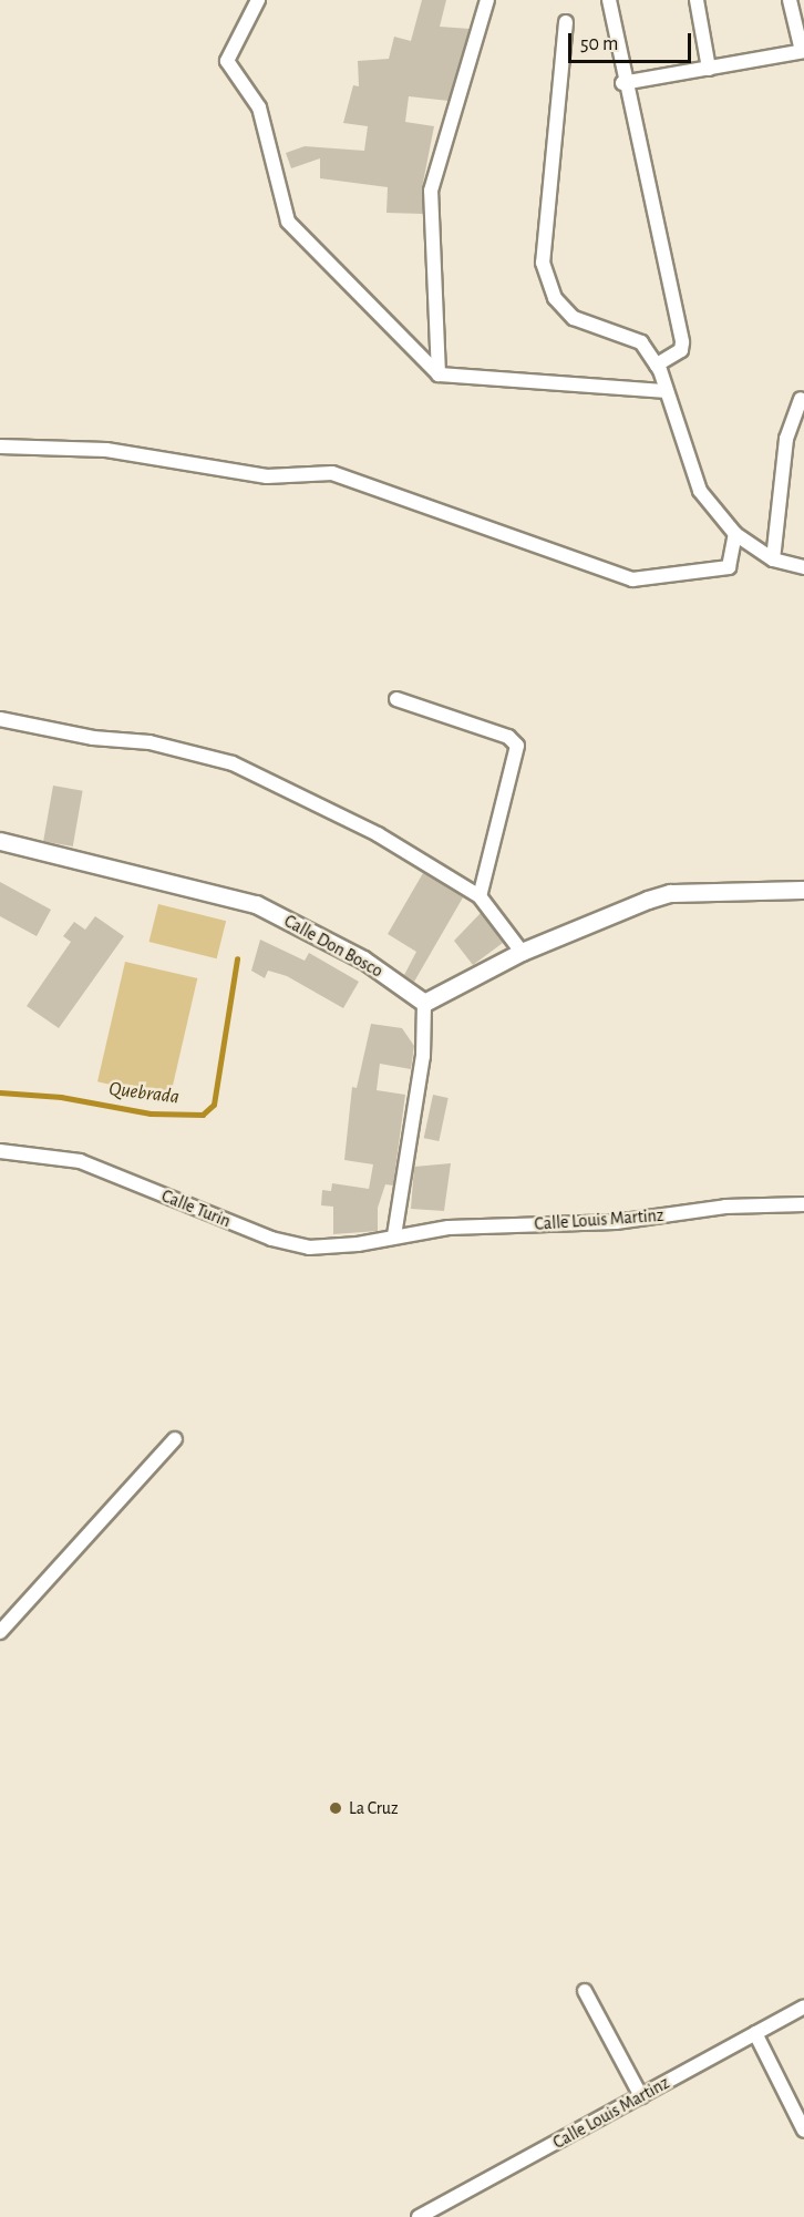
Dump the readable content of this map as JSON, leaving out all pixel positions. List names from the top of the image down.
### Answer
{
  "streets": {
    "street": ["Calle Don Bosco", "Calle Turin", "Calle Louis Martinz"]
  },
  "crossings": [
    ["Calle Turin", "Calle Louis Martinz"]
  ],
  "water": ["Quebrada"],
  "places": ["La Cruz"],
  "scale_bar": "50 m"
}
